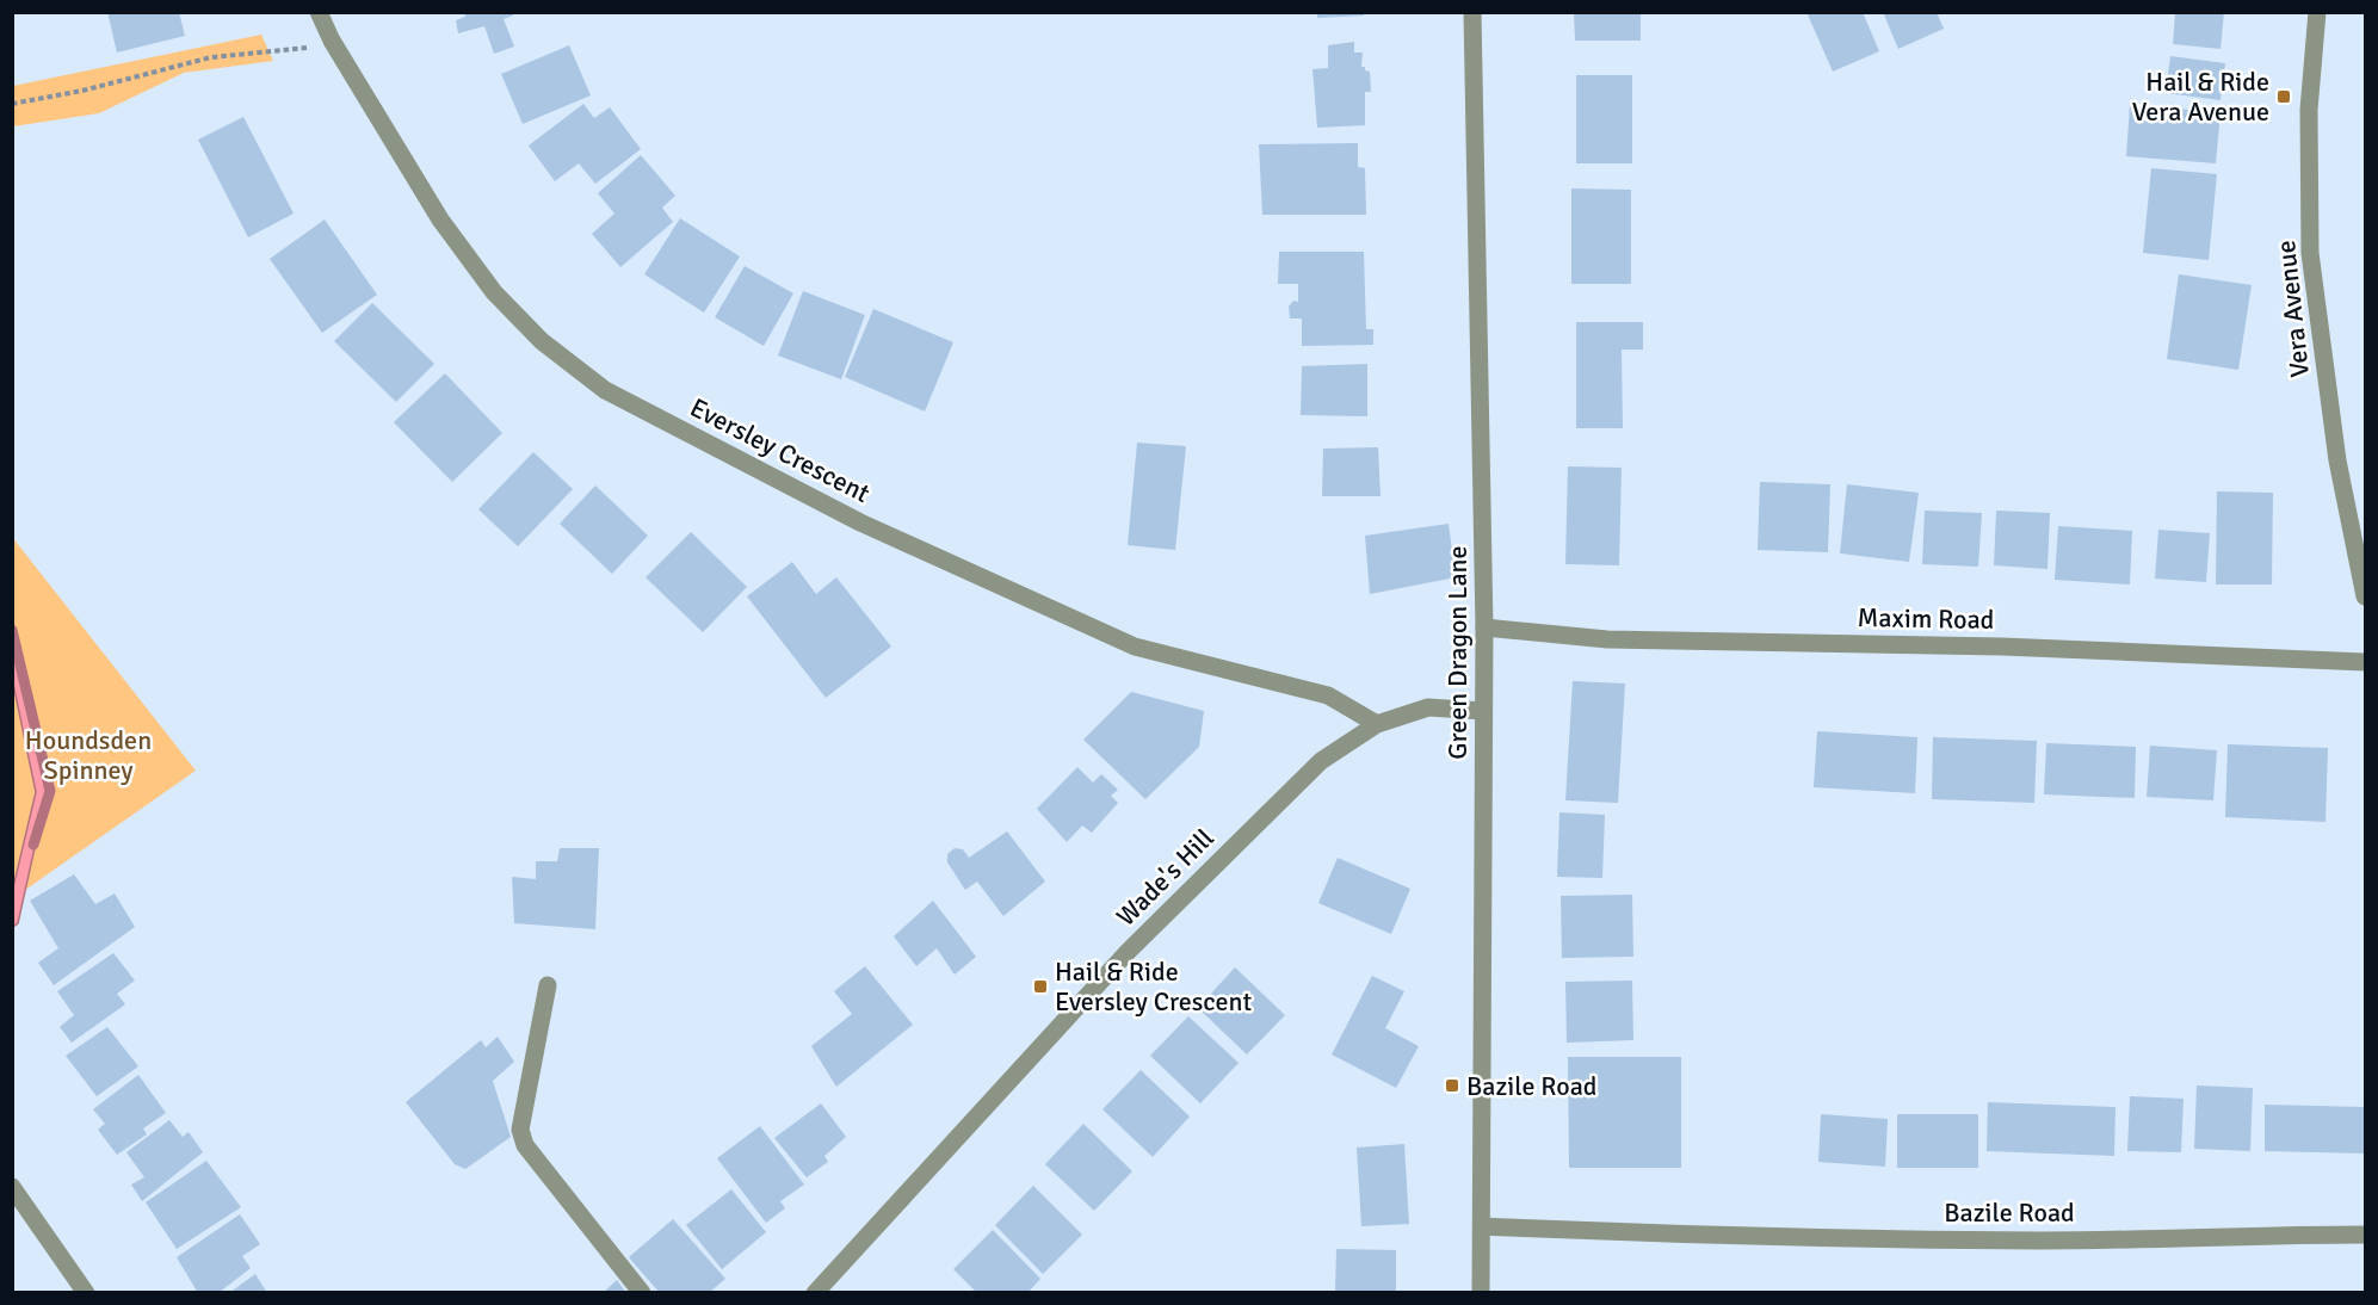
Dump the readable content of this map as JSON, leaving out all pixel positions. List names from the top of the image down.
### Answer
{
  "streets": {
    "street": [
      "Vera Avenue",
      "Eversley Crescent",
      "Maxim Road",
      "Green Dragon Lane",
      "Wade's Hill",
      "Bazile Road"
    ]
  },
  "crossings": [
    ["Eversley Crescent", "Wade's Hill"],
    ["Maxim Road", "Green Dragon Lane"],
    ["Green Dragon Lane", "Wade's Hill"],
    ["Green Dragon Lane", "Bazile Road"]
  ],
  "parks": ["Houndsden Spinney"],
  "places": {
    "transit": ["Hail & Ride Vera Avenue", "Hail & Ride Eversley Crescent", "Bazile Road"]
  }
}
